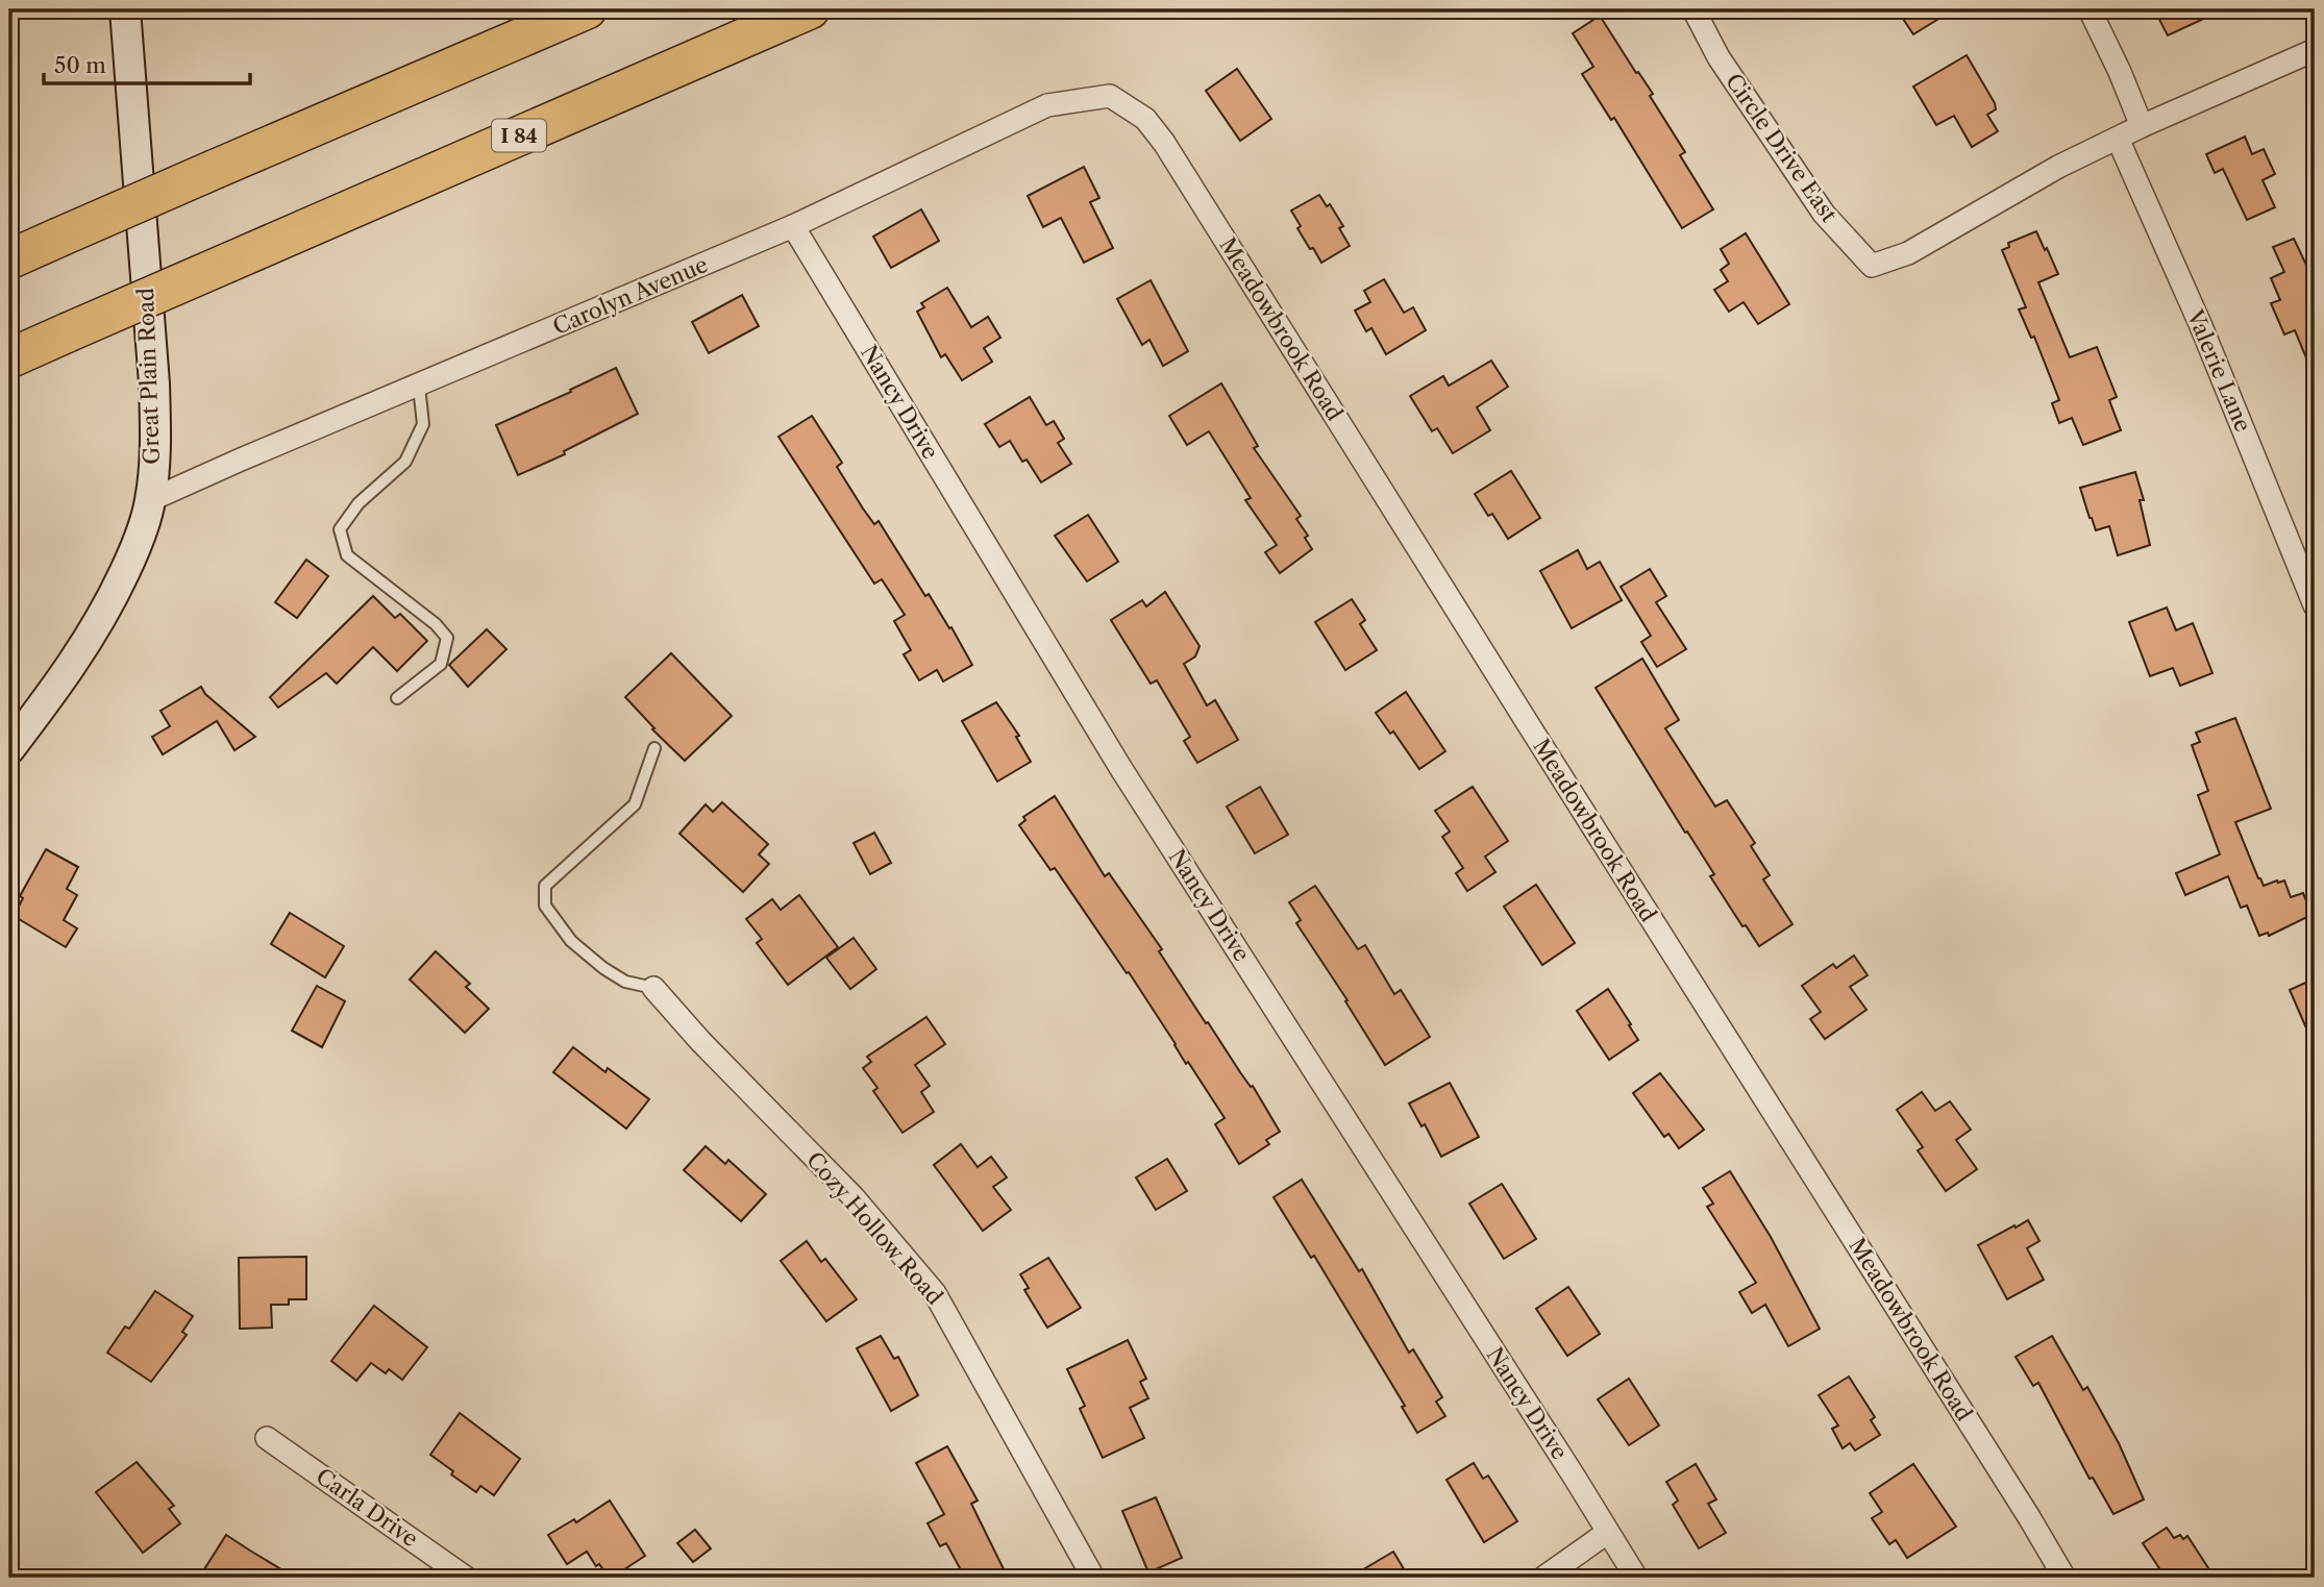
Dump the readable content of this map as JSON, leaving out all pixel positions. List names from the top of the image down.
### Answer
{
  "streets": {
    "highway": ["I 84"],
    "main road": ["Great Plain Road"],
    "street": [
      "Circle Drive East",
      "Carolyn Avenue",
      "Meadowbrook Road",
      "Valerie Lane",
      "Nancy Drive",
      "Cozy Hollow Road",
      "Carla Drive"
    ]
  },
  "crossings": [
    ["Circle Drive East", "Valerie Lane"],
    ["Carolyn Avenue", "Meadowbrook Road"],
    ["Carolyn Avenue", "Great Plain Road"],
    ["Carolyn Avenue", "Nancy Drive"]
  ],
  "scale_bar": "50 m"
}
